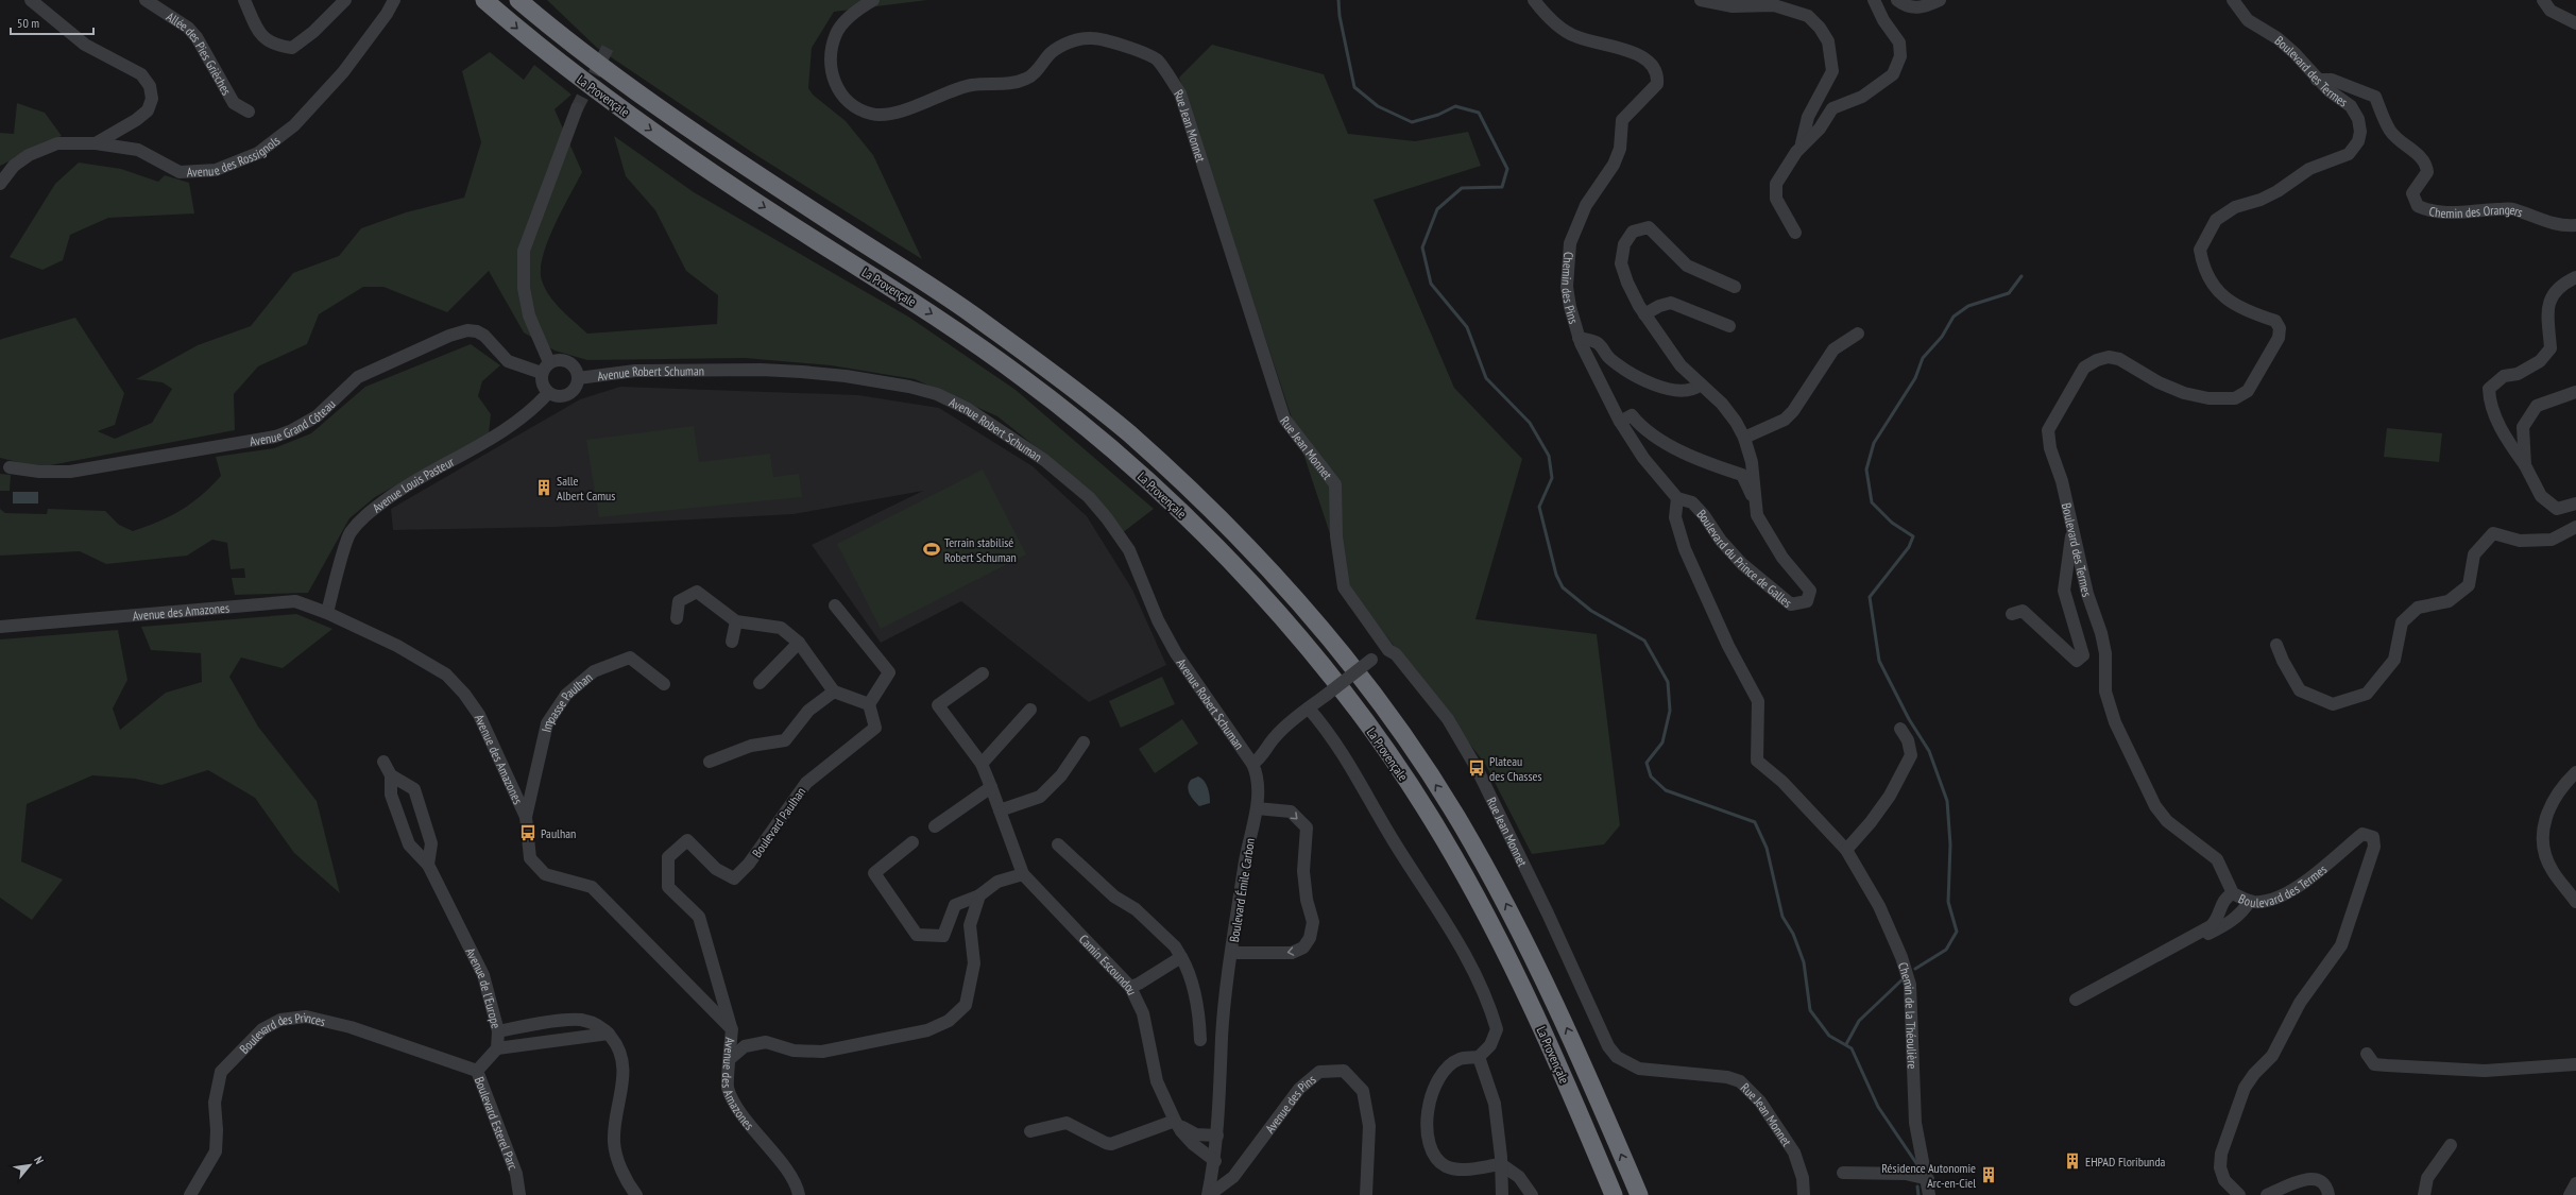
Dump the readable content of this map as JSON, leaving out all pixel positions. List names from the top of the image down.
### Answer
{
  "streets": {
    "highway": ["La Provençale"],
    "street": [
      "Allée des Pies Grièches",
      "Boulevard des Termes",
      "Rue Jean Monnet",
      "Avenue des Rossignols",
      "Chemin des Orangers",
      "Chemin des Pins",
      "Avenue Robert Schuman",
      "Avenue Grand Côteau",
      "Avenue Louis Pasteur",
      "Boulevard du Prince de Galles",
      "Avenue des Amazones",
      "Impasse Paulhan",
      "Boulevard Paulhan",
      "Boulevard Émile Carbon",
      "Camin Escoundou",
      "Avenue de l'Europe",
      "Chemin de la Théoulière",
      "Boulevard des Princes",
      "Avenue des Pins",
      "Boulevard Esterel Parc"
    ]
  },
  "crossings": [
    ["Boulevard des Termes", "Chemin des Orangers"],
    ["Chemin des Pins", "Boulevard du Prince de Galles"],
    ["Avenue Robert Schuman", "Avenue Grand Côteau"],
    ["Avenue Robert Schuman", "Avenue Louis Pasteur"],
    ["Avenue Robert Schuman", "Boulevard Émile Carbon"],
    ["Avenue Grand Côteau", "Avenue Louis Pasteur"],
    ["Avenue Louis Pasteur", "Avenue des Amazones"],
    ["Boulevard du Prince de Galles", "Chemin de la Théoulière"],
    ["Avenue des Amazones", "Impasse Paulhan"],
    ["Avenue des Amazones", "Boulevard Paulhan"],
    ["Boulevard Émile Carbon", "Camin Escoundou"],
    ["Boulevard Émile Carbon", "Avenue des Pins"],
    ["Boulevard des Princes", "Boulevard Esterel Parc"]
  ],
  "places": {
    "building": ["Salle Albert Camus", "EHPAD Floribunda", "Résidence Autonomie Arc-en-Ciel"],
    "sports": ["Terrain stabilisé Robert Schuman"],
    "bus stop": ["Plateau des Chasses", "Paulhan"]
  },
  "scale_bar": "50 m",
  "north": "top right"
}
